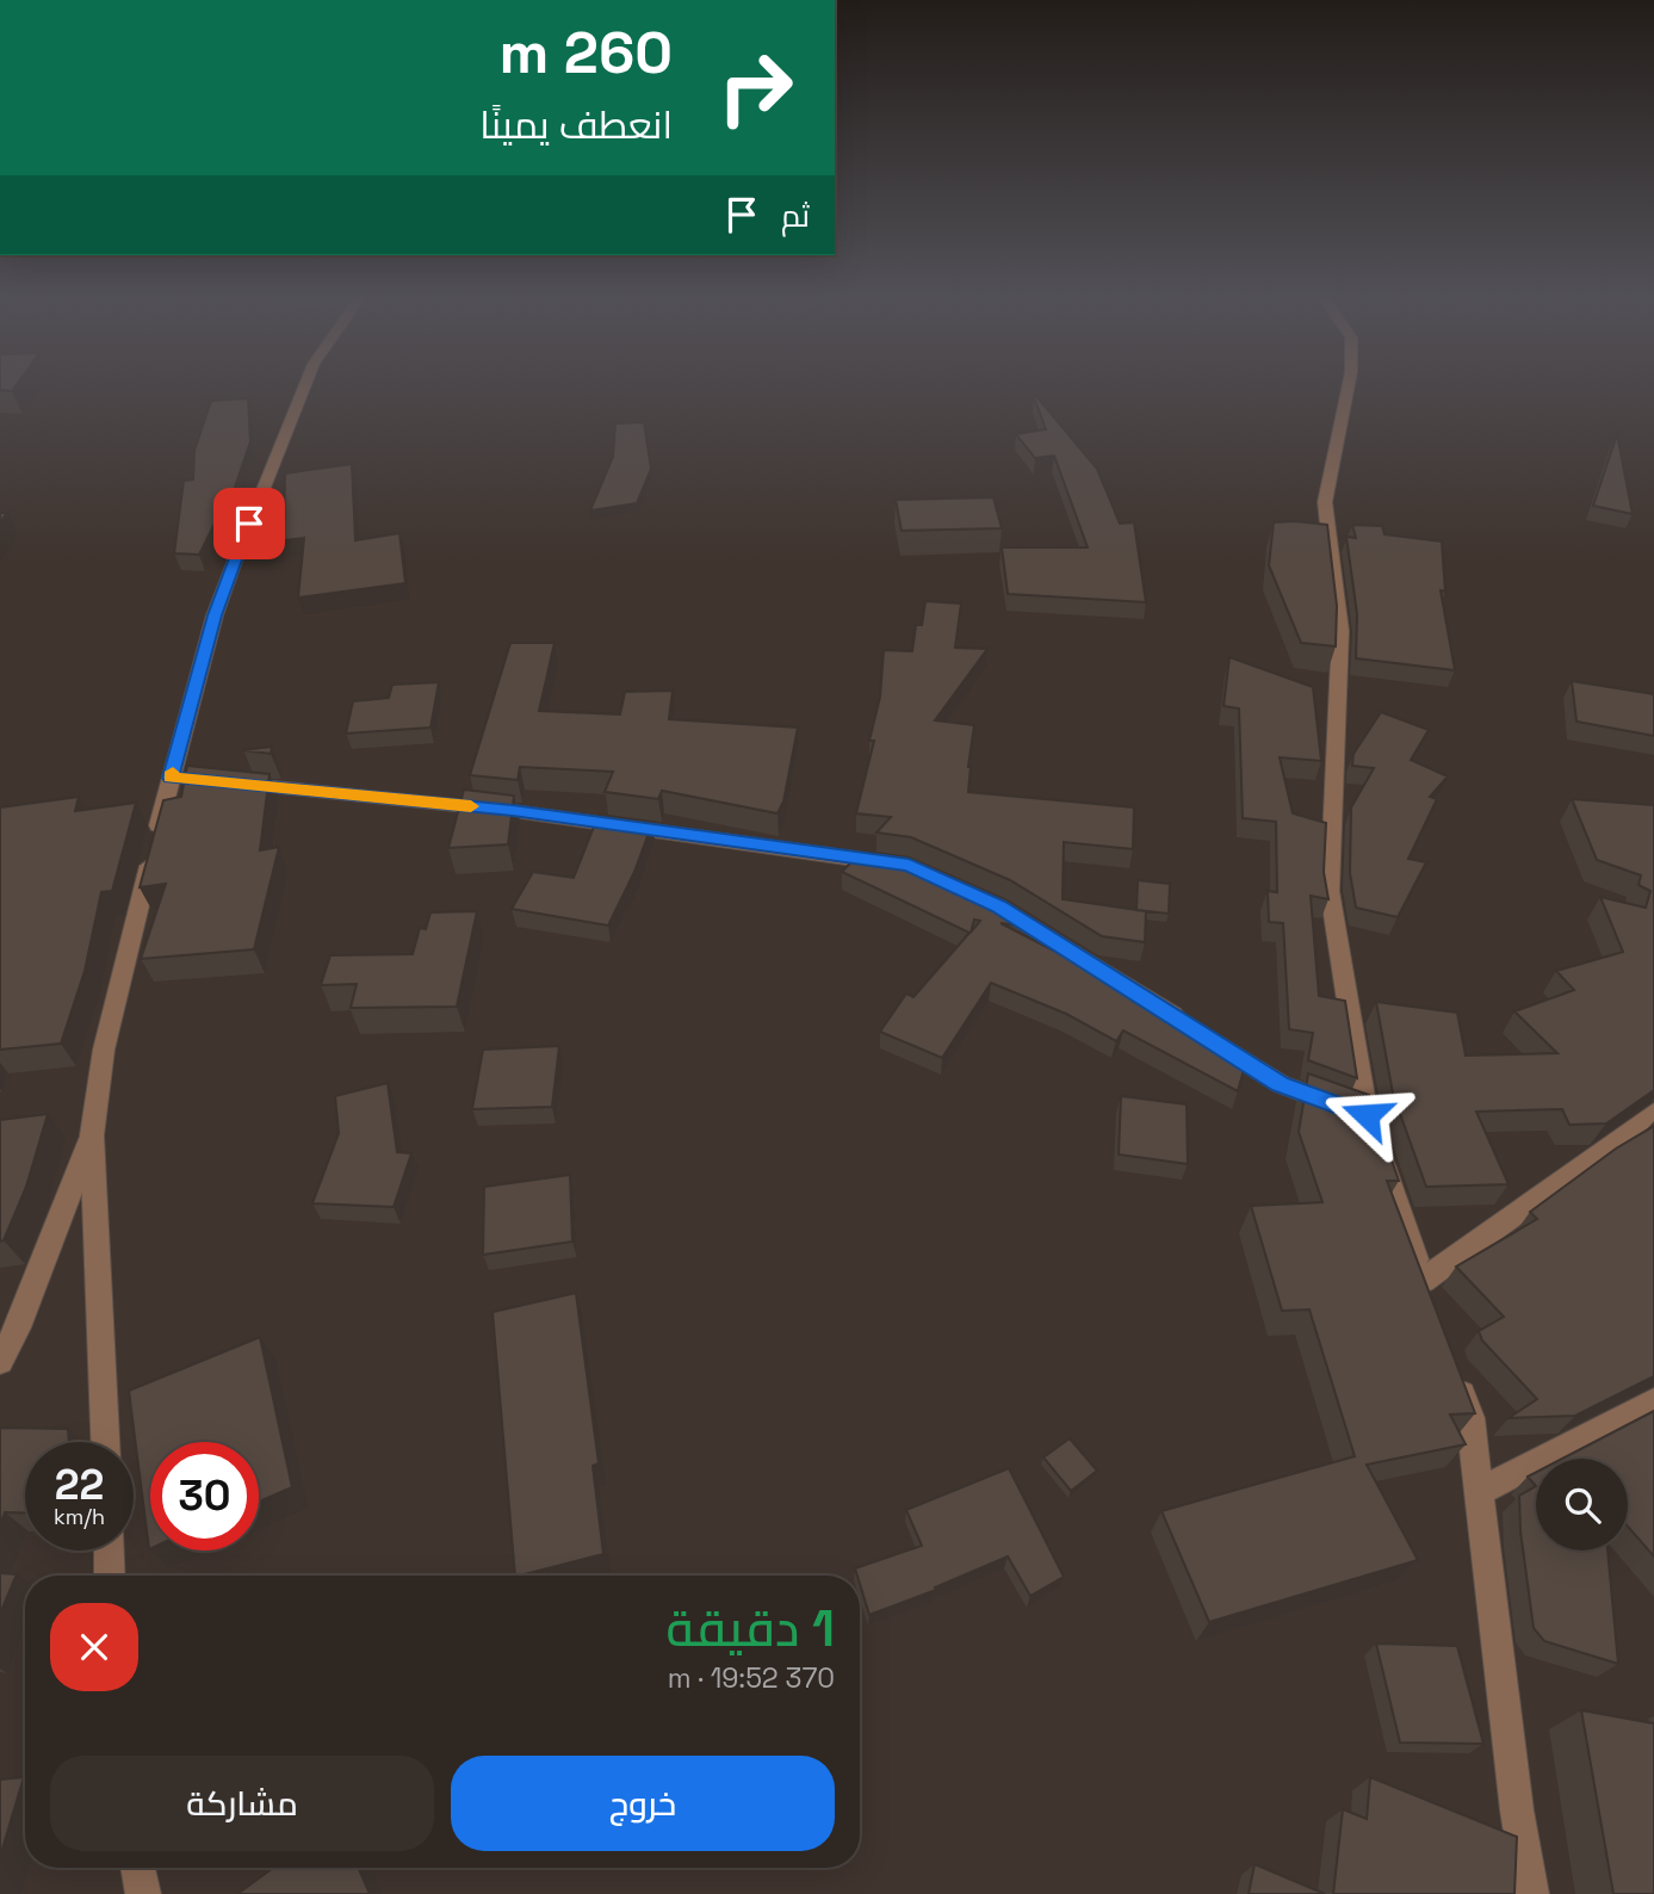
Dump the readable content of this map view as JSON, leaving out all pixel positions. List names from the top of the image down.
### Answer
{
  "page": {
    "turn": ["260 m", "انعطف يمينًا"],
    "then": "ثم",
    "speed": "22 km/h",
    "limit": "30",
    "heading": ["1 دقيقة", "370 m · 19:52"],
    "buttons": ["خروج", "مشاركة"]
  }
}
